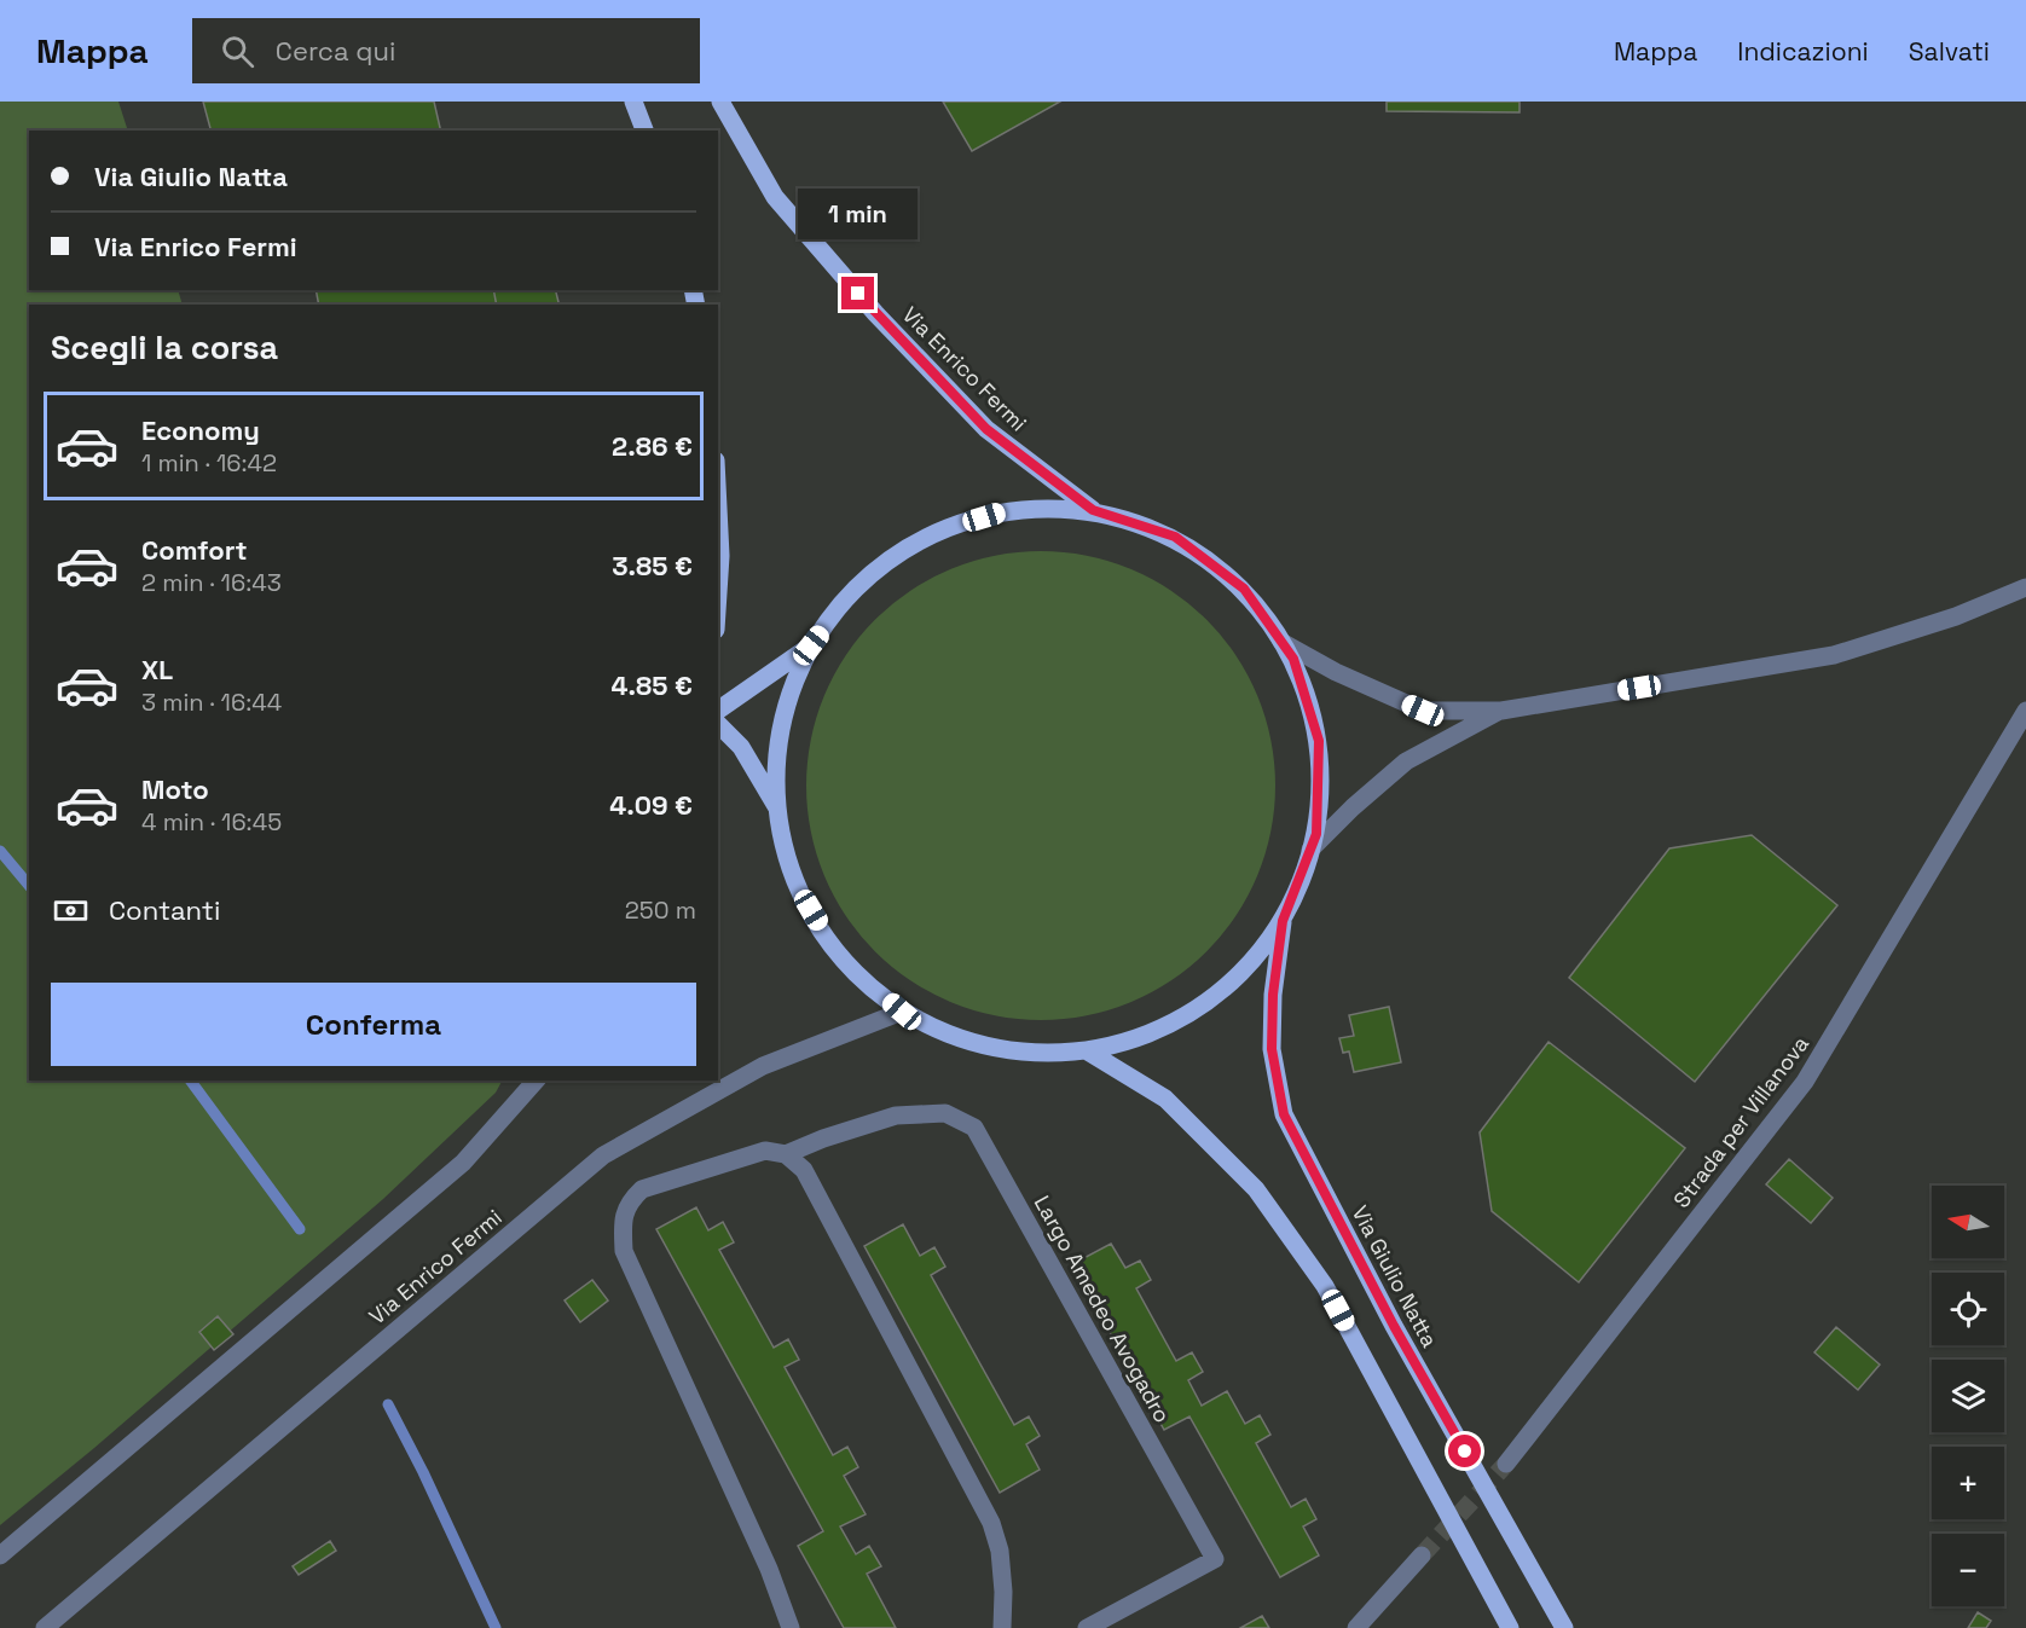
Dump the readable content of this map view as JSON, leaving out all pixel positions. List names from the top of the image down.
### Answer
{
  "streets": {
    "main road": ["Via Enrico Fermi", "Via Giulio Natta"],
    "street": ["Strada per Villanova", "Largo Amedeo Avogadro"]
  },
  "north": "left",
  "page": {
    "header": "Mappa",
    "search": "Cerca qui",
    "nav": ["Mappa", "Indicazioni", "Salvati"],
    "banner": ["Via Giulio Natta", "Via Enrico Fermi"],
    "bubble": "1 min",
    "heading": "Scegli la corsa",
    "list": [
      {
        "name": "Economy",
        "note": "1 min · 16:42",
        "value": "2.86 €"
      },
      {
        "name": "Comfort",
        "note": "2 min · 16:43",
        "value": "3.85 €"
      },
      {
        "name": "XL",
        "note": "3 min · 16:44",
        "value": "4.85 €"
      },
      {
        "name": "Moto",
        "note": "4 min · 16:45",
        "value": "4.09 €"
      }
    ],
    "pay": ["Contanti", "250 m"],
    "buttons": "Conferma",
    "map_buttons": ["+", "−"]
  }
}
